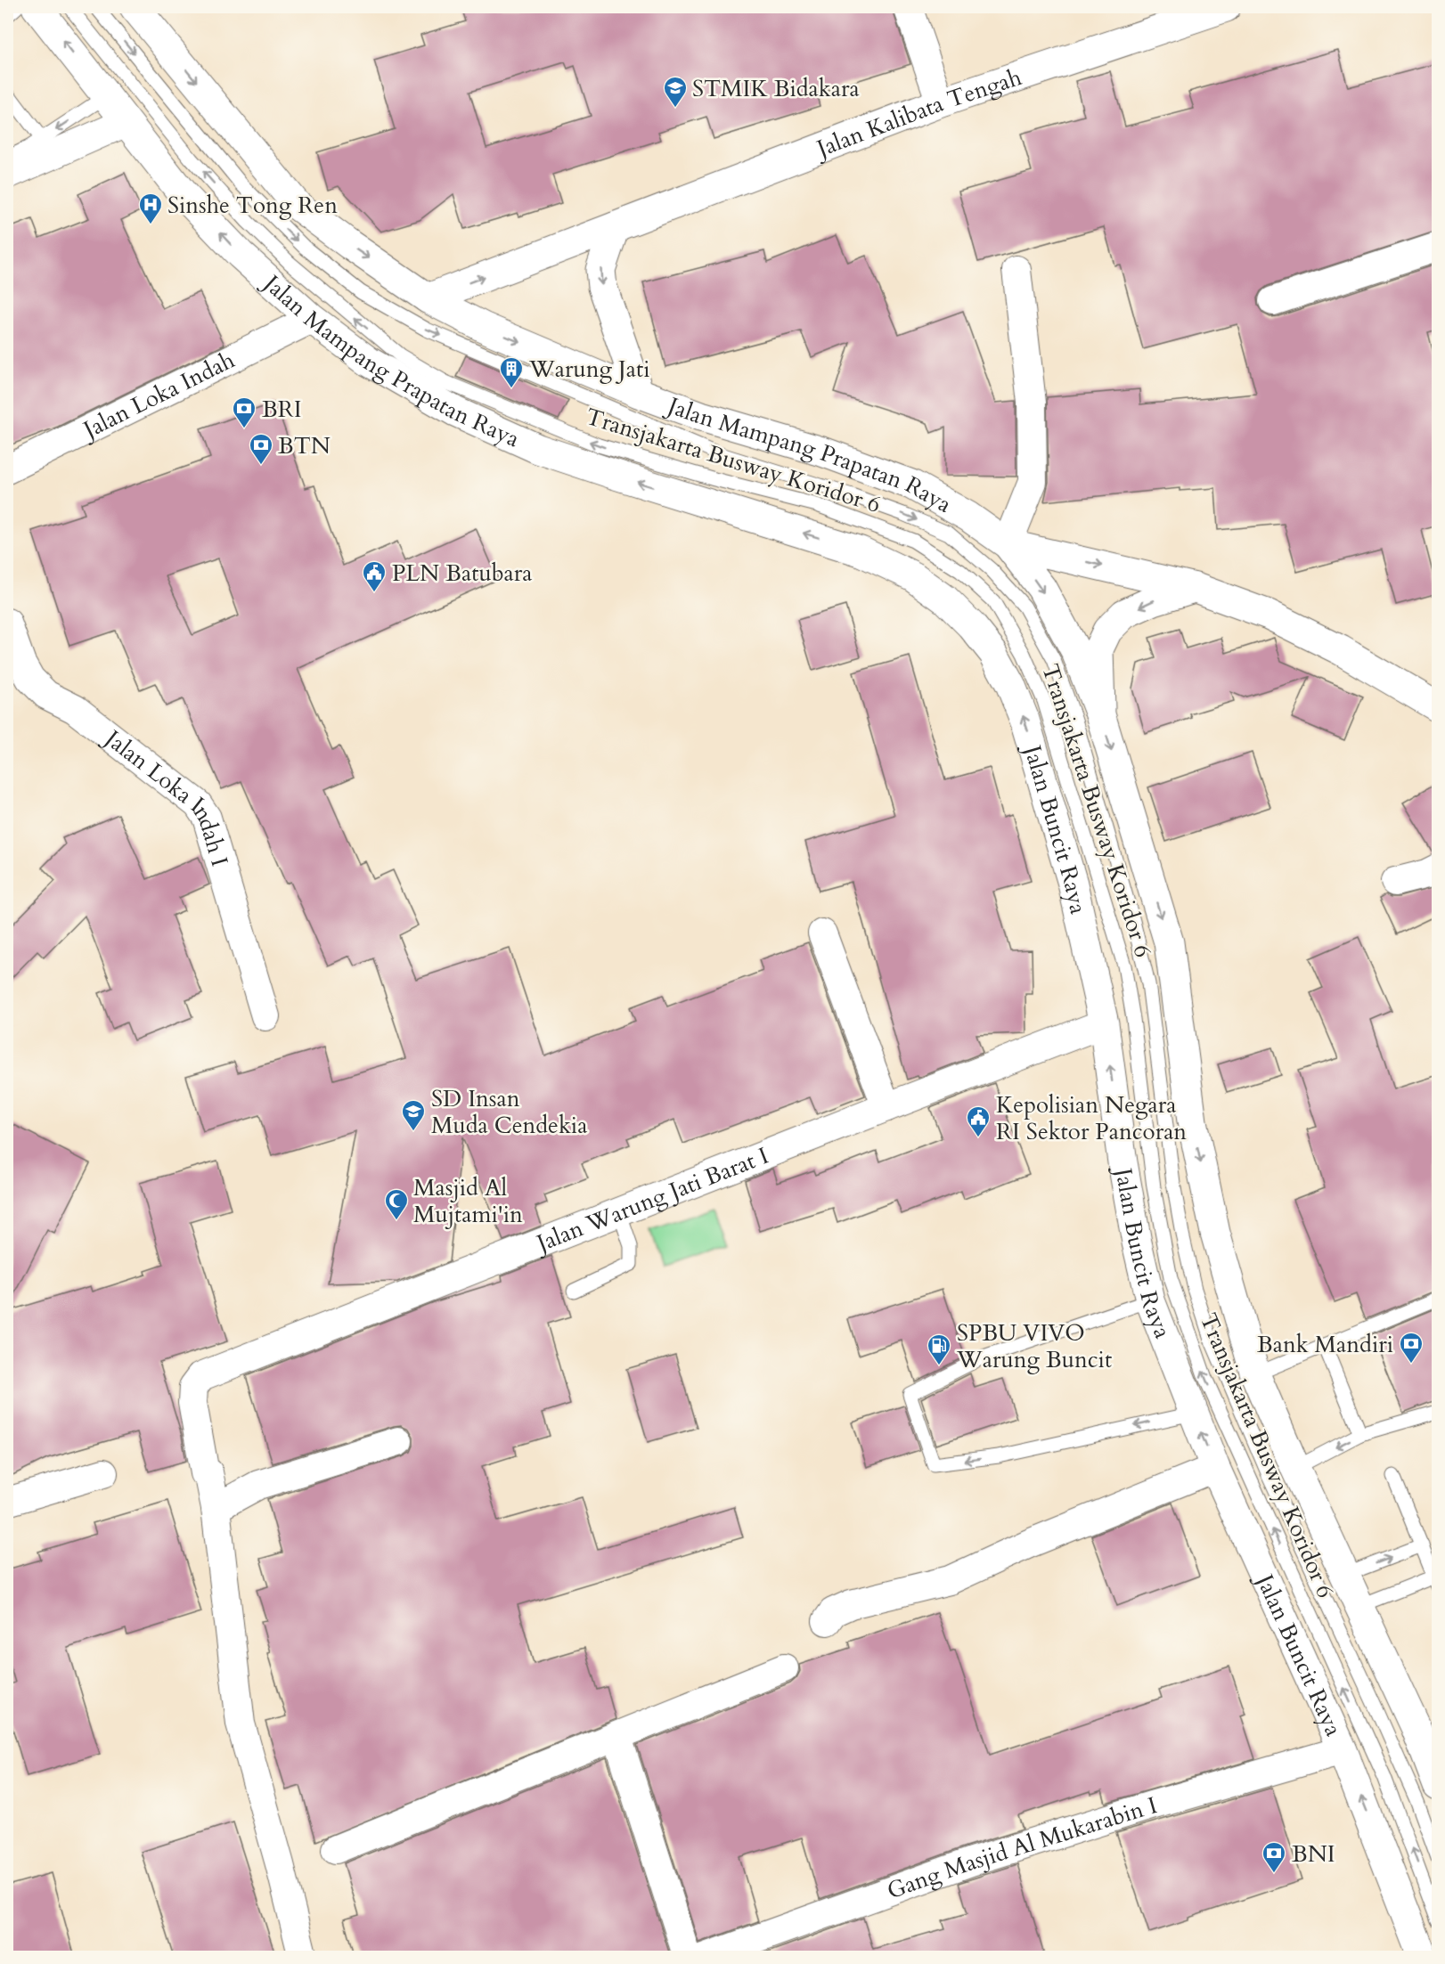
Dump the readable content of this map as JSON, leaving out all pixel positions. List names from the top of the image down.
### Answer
{
  "streets": {
    "main road": ["Jalan Kalibata Tengah", "Jalan Mampang Prapatan Raya", "Jalan Buncit Raya"],
    "street": [
      "Jalan Loka Indah",
      "Jalan Loka Indah I",
      "Jalan Warung Jati Barat I",
      "Gang Masjid Al Mukarabin I"
    ],
    "lane": ["Transjakarta Busway Koridor 6"]
  },
  "crossings": [
    ["Jalan Kalibata Tengah", "Jalan Mampang Prapatan Raya"],
    ["Jalan Mampang Prapatan Raya", "Jalan Loka Indah"],
    ["Jalan Mampang Prapatan Raya", "Jalan Buncit Raya"],
    ["Jalan Buncit Raya", "Jalan Warung Jati Barat I"],
    ["Jalan Buncit Raya", "Gang Masjid Al Mukarabin I"]
  ],
  "places": {
    "school or university": ["STMIK Bidakara", "SD Insan Muda Cendekia"],
    "hospital": ["Sinshe Tong Ren"],
    "building": ["Warung Jati"],
    "bank": [
      "BRI",
      "BTN",
      "Bank Mandiri",
      "BNI"
    ],
    "public building": ["PLN Batubara", "Kepolisian Negara RI Sektor Pancoran"],
    "mosque": ["Masjid Al Mujtami'in"],
    "fuel station": ["SPBU VIVO Warung Buncit"]
  }
}
